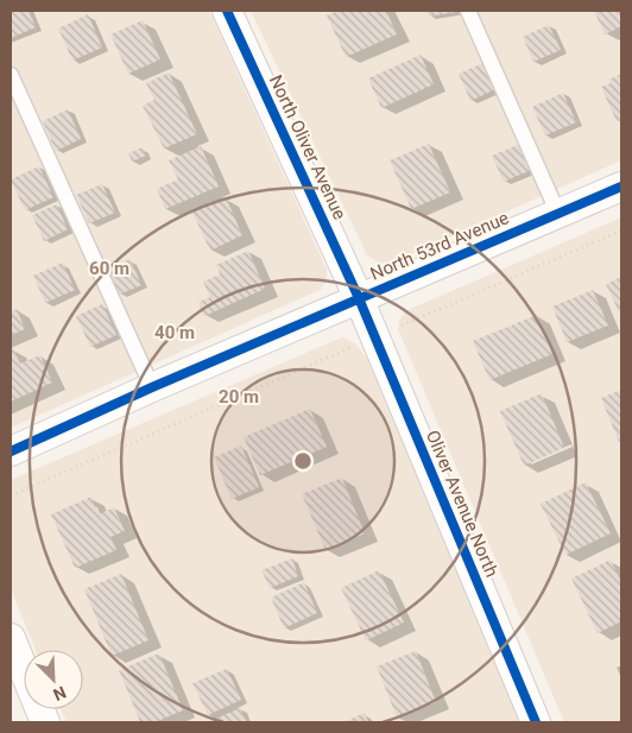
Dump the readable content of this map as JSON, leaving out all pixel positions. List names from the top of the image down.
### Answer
{
  "streets": {
    "street": ["North Oliver Avenue", "North 53rd Avenue", "Oliver Avenue North"]
  },
  "crossings": [
    ["North Oliver Avenue", "North 53rd Avenue"],
    ["North Oliver Avenue", "Oliver Avenue North"],
    ["North 53rd Avenue", "Oliver Avenue North"]
  ],
  "north": "bottom right",
  "rings": ["60 m", "40 m", "20 m"]
}
